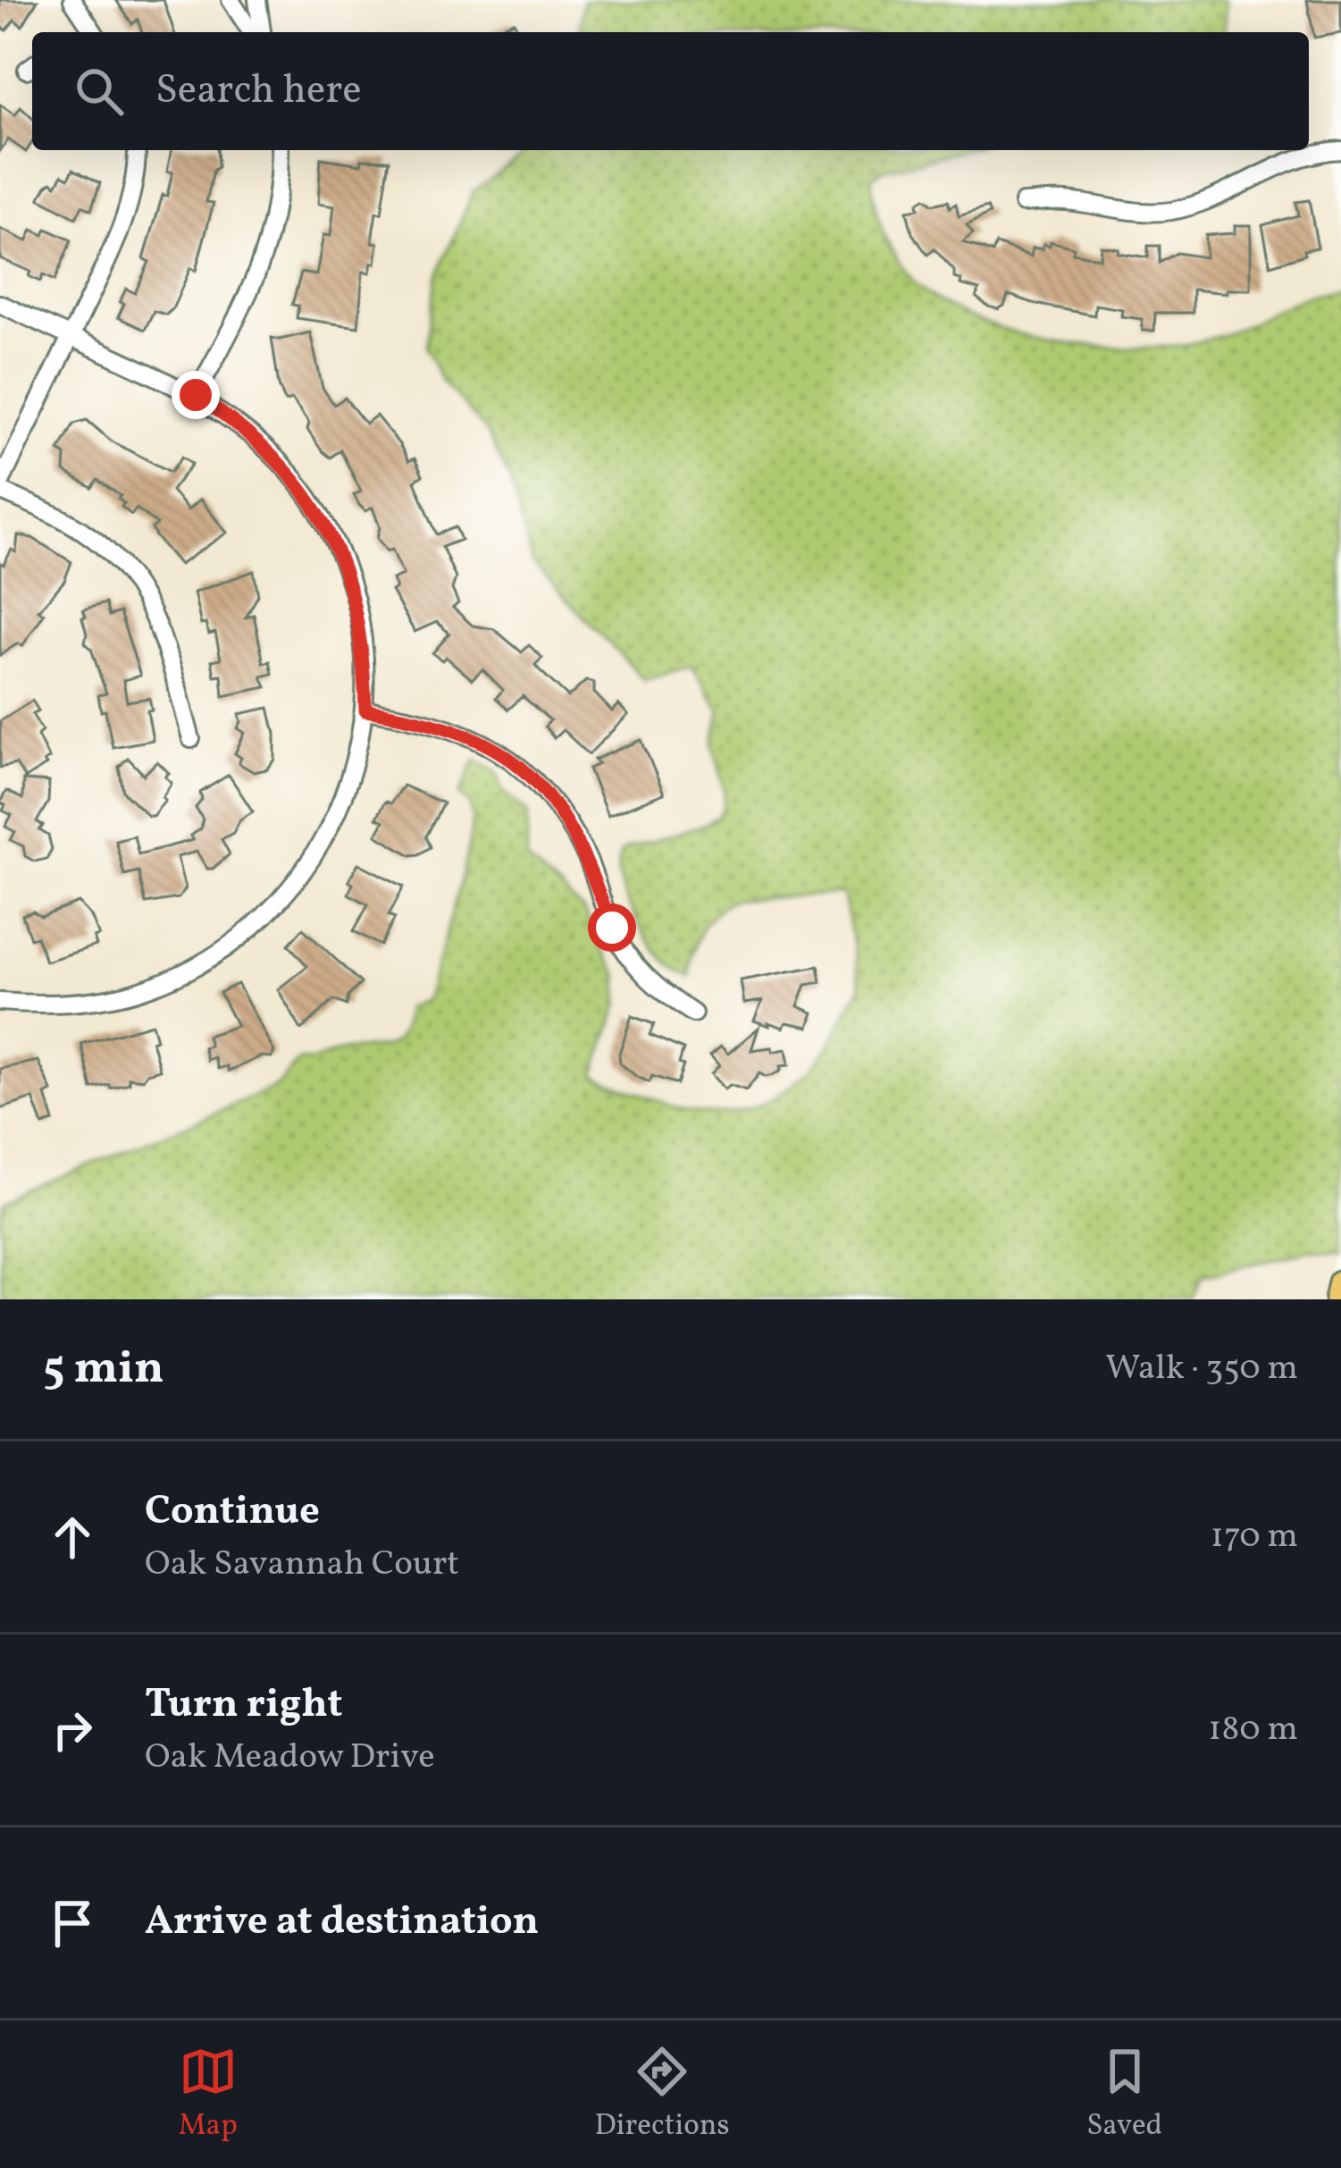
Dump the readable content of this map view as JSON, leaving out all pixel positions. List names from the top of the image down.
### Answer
{
  "page": {
    "search": "Search here",
    "heading": ["5 min", "Walk · 350 m"],
    "list": [
      ["Continue", "Oak Savannah Court", "170 m"],
      ["Turn right", "Oak Meadow Drive", "180 m"],
      "Arrive at destination"
    ],
    "nav": ["Map", "Directions", "Saved"]
  }
}
